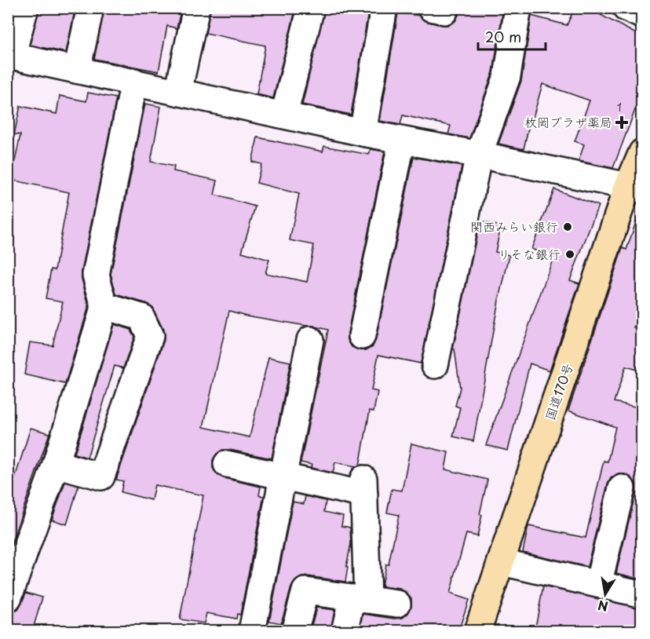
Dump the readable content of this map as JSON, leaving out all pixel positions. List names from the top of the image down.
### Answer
{
  "streets": {
    "highway": ["国道170号"]
  },
  "places": {
    "health": ["枚岡プラザ薬局"],
    "other": ["関西みらい銀行", "りそな銀行"]
  },
  "house_numbers": ["1"],
  "scale_bar": "20 m",
  "north": "bottom"
}
